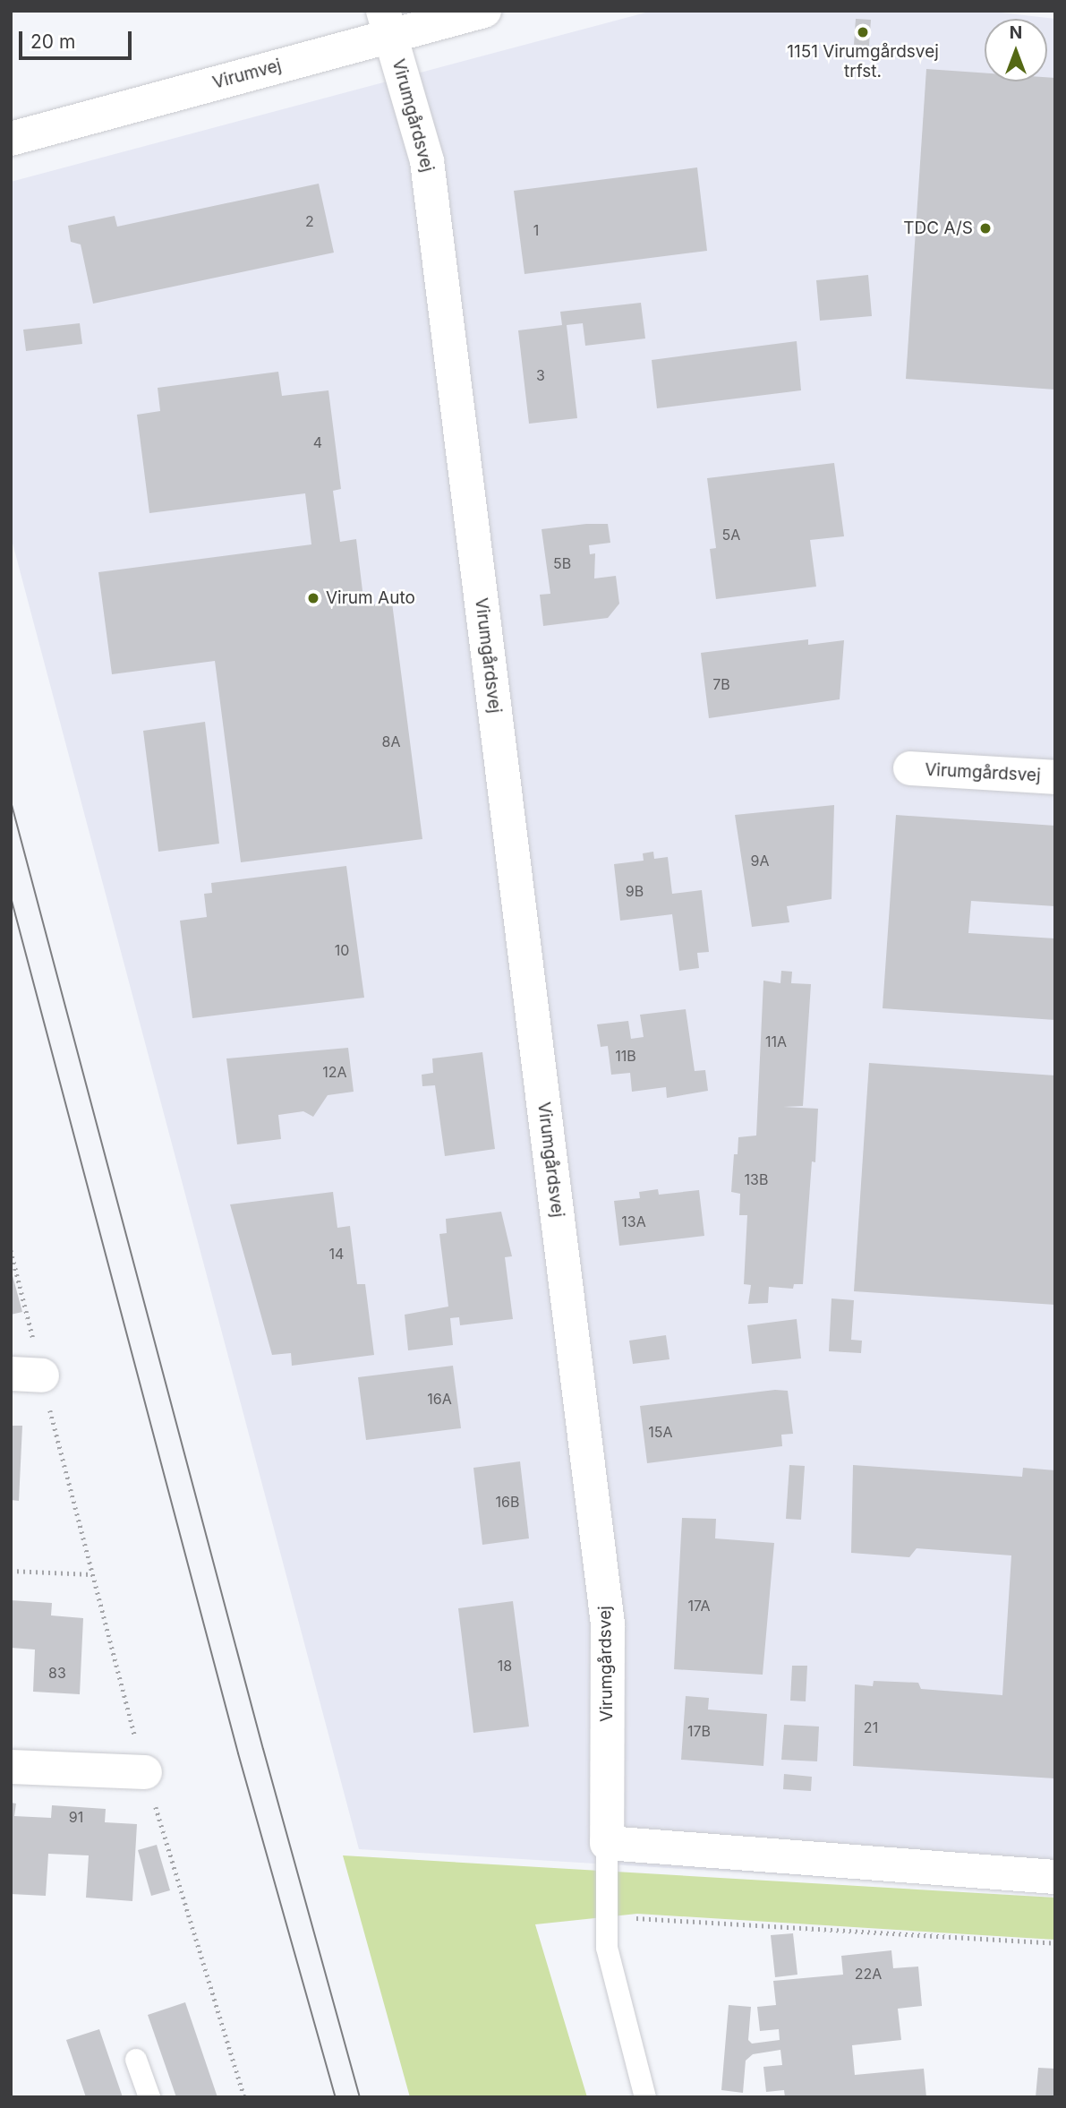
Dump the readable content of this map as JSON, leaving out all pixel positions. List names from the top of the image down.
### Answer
{
  "streets": {
    "street": ["Virumvej", "Virumgårdsvej"]
  },
  "crossings": [
    ["Virumvej", "Virumgårdsvej"]
  ],
  "places": ["1151 Virumgårdsvej trfst.", "TDC A/S", "Virum Auto"],
  "house_numbers": [
    "2",
    "1",
    "3",
    "4",
    "5A",
    "5B",
    "7B",
    "8A",
    "9A",
    "9B",
    "10",
    "11A",
    "11B",
    "12A",
    "13B",
    "13A",
    "14",
    "16A",
    "15A",
    "16B",
    "17A",
    "18",
    "83",
    "21",
    "17B",
    "91",
    "22A"
  ],
  "scale_bar": "20 m",
  "north": "top"
}
